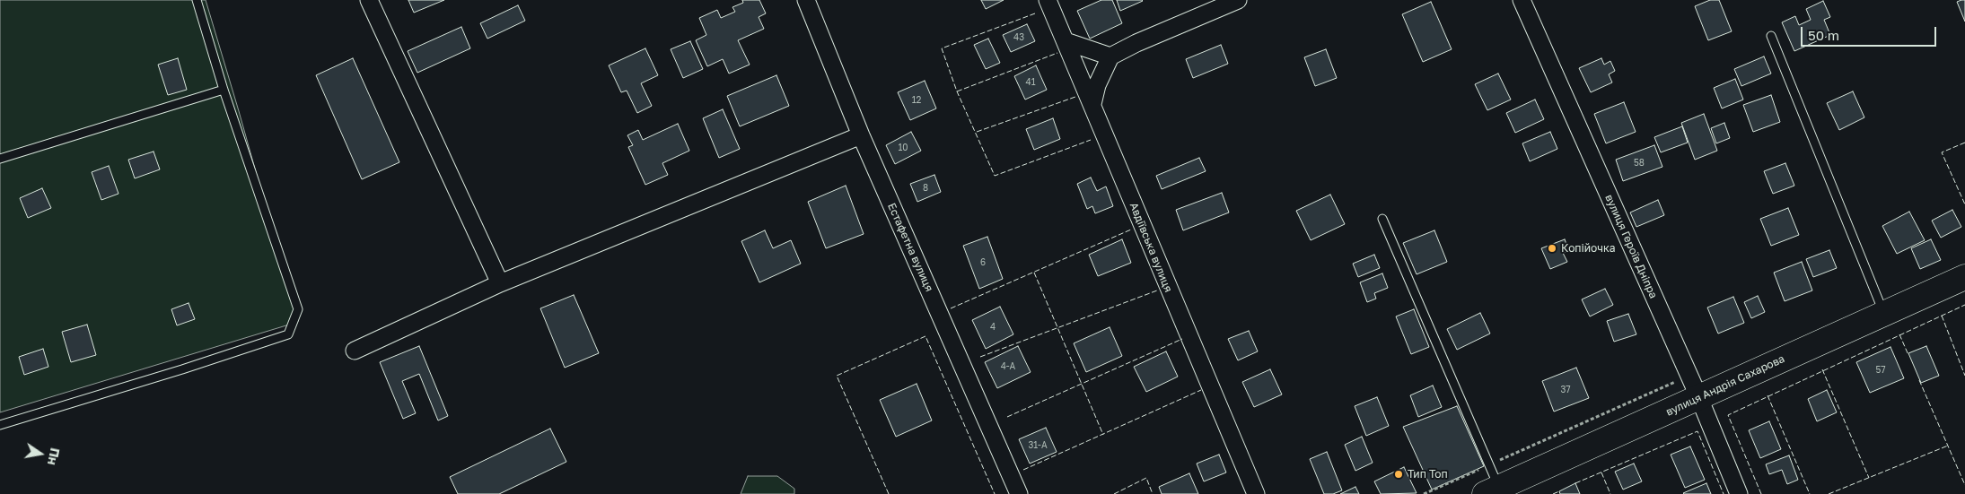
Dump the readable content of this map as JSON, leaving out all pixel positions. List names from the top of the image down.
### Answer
{
  "streets": {
    "main road": ["вулиця Андрія Сахарова"],
    "street": ["вулиця Героїв Дніпра", "Естафетна вулиця", "Авдіївська вулиця"]
  },
  "crossings": [
    ["вулиця Героїв Дніпра", "вулиця Андрія Сахарова"]
  ],
  "places": ["Копійочка", "Тип Топ"],
  "house_numbers": [
    "43",
    "41",
    "12",
    "10",
    "58",
    "8",
    "6",
    "4",
    "4-А",
    "57",
    "37",
    "31-А"
  ],
  "scale_bar": "50 m",
  "north": "right"
}
